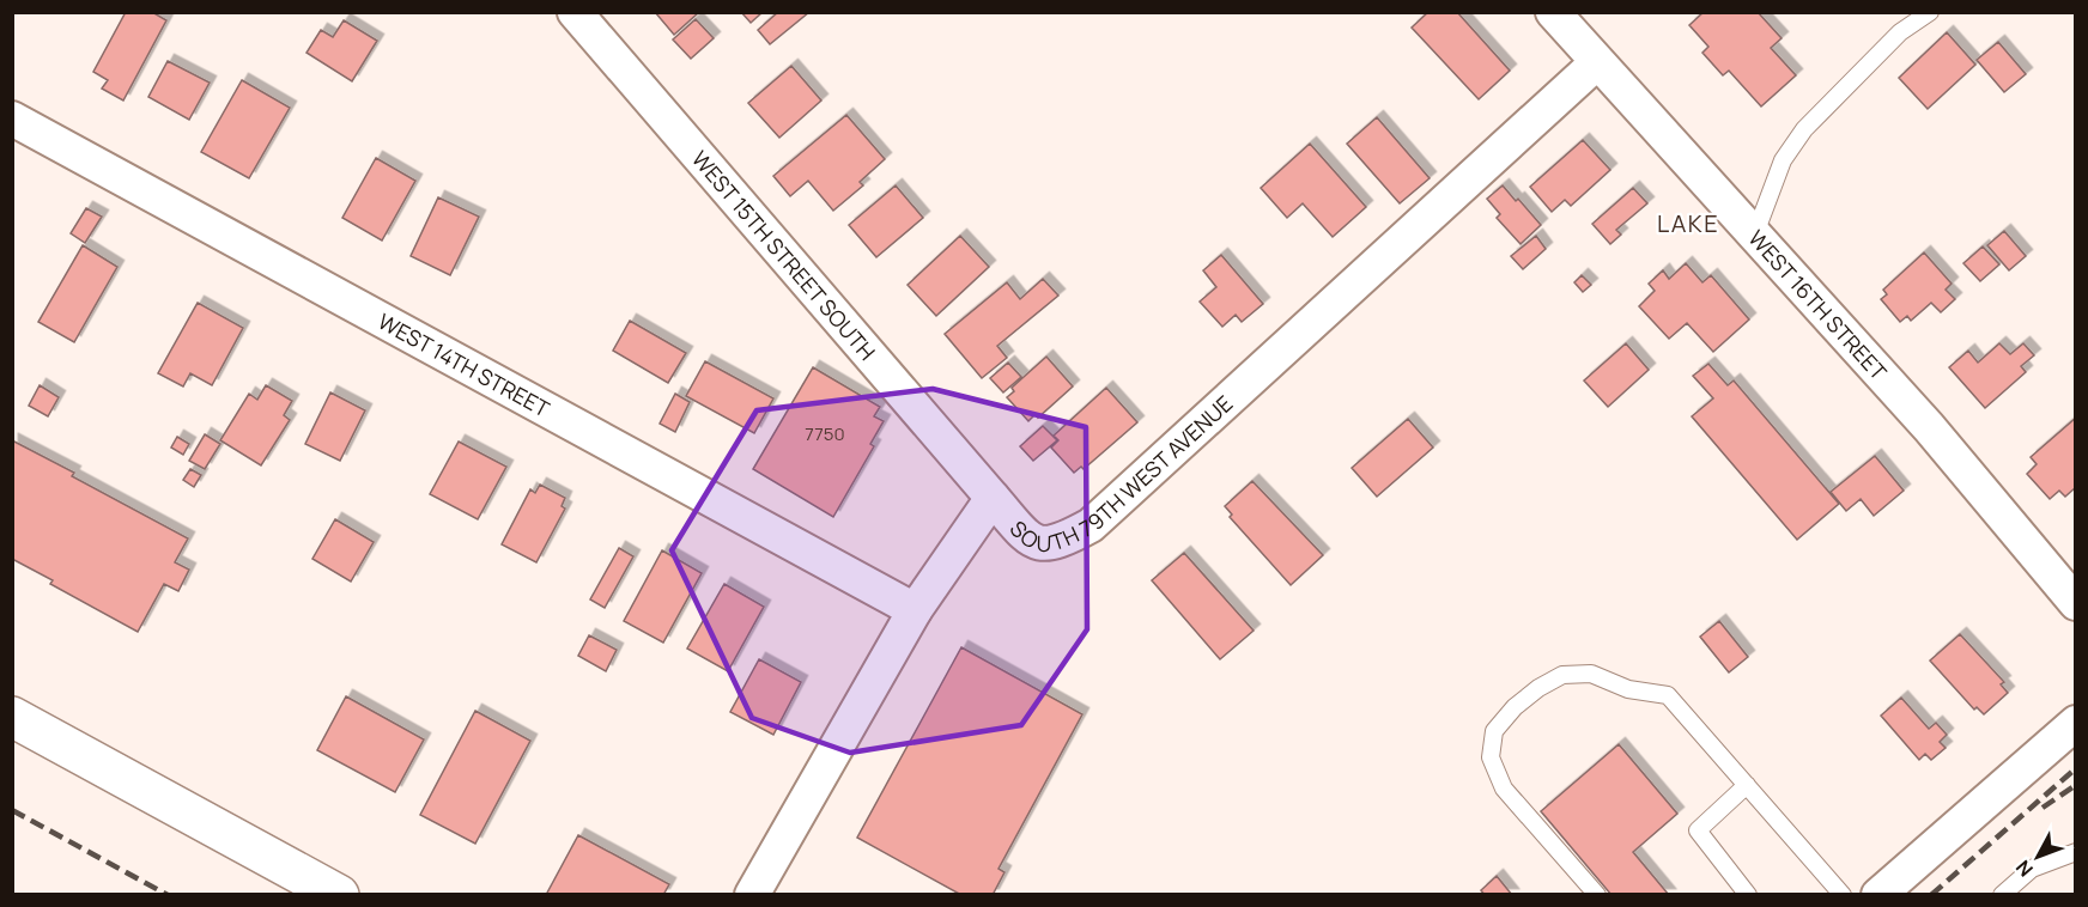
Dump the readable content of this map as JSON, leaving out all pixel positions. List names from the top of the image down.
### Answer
{
  "streets": {
    "street": [
      "WEST 15TH STREET SOUTH",
      "WEST 16TH STREET",
      "WEST 14TH STREET",
      "SOUTH 79TH WEST AVENUE"
    ]
  },
  "crossings": [
    ["WEST 15TH STREET SOUTH", "SOUTH 79TH WEST AVENUE"],
    ["WEST 16TH STREET", "SOUTH 79TH WEST AVENUE"],
    ["WEST 14TH STREET", "SOUTH 79TH WEST AVENUE"]
  ],
  "districts": ["LAKE"],
  "house_numbers": ["7750"],
  "north": "bottom left"
}
